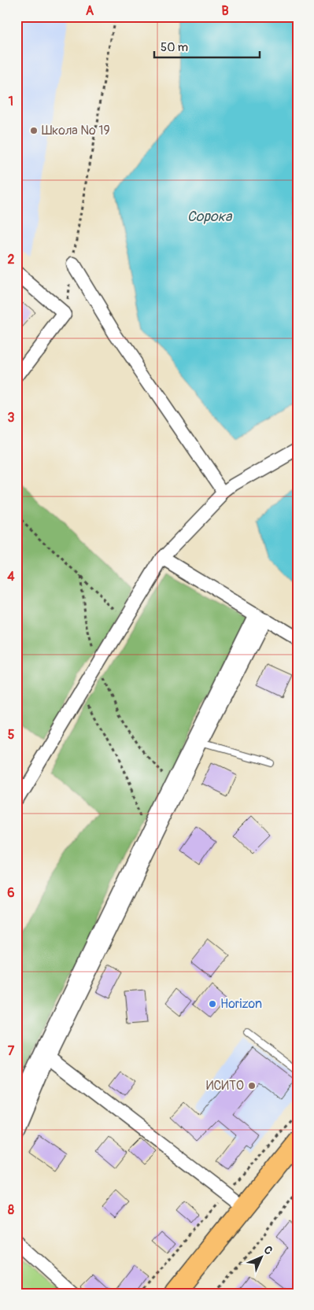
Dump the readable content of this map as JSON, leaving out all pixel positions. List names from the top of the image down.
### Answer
{
  "water": ["Сорока"],
  "places": ["Школа № 19", "Horizon", "ИСИТО"],
  "scale_bar": "50 m",
  "north": "top right",
  "grid": {
    "columns": ["A", "B"],
    "rows": [
      "1",
      "2",
      "3",
      "4",
      "5",
      "6",
      "7",
      "8"
    ]
  }
}
